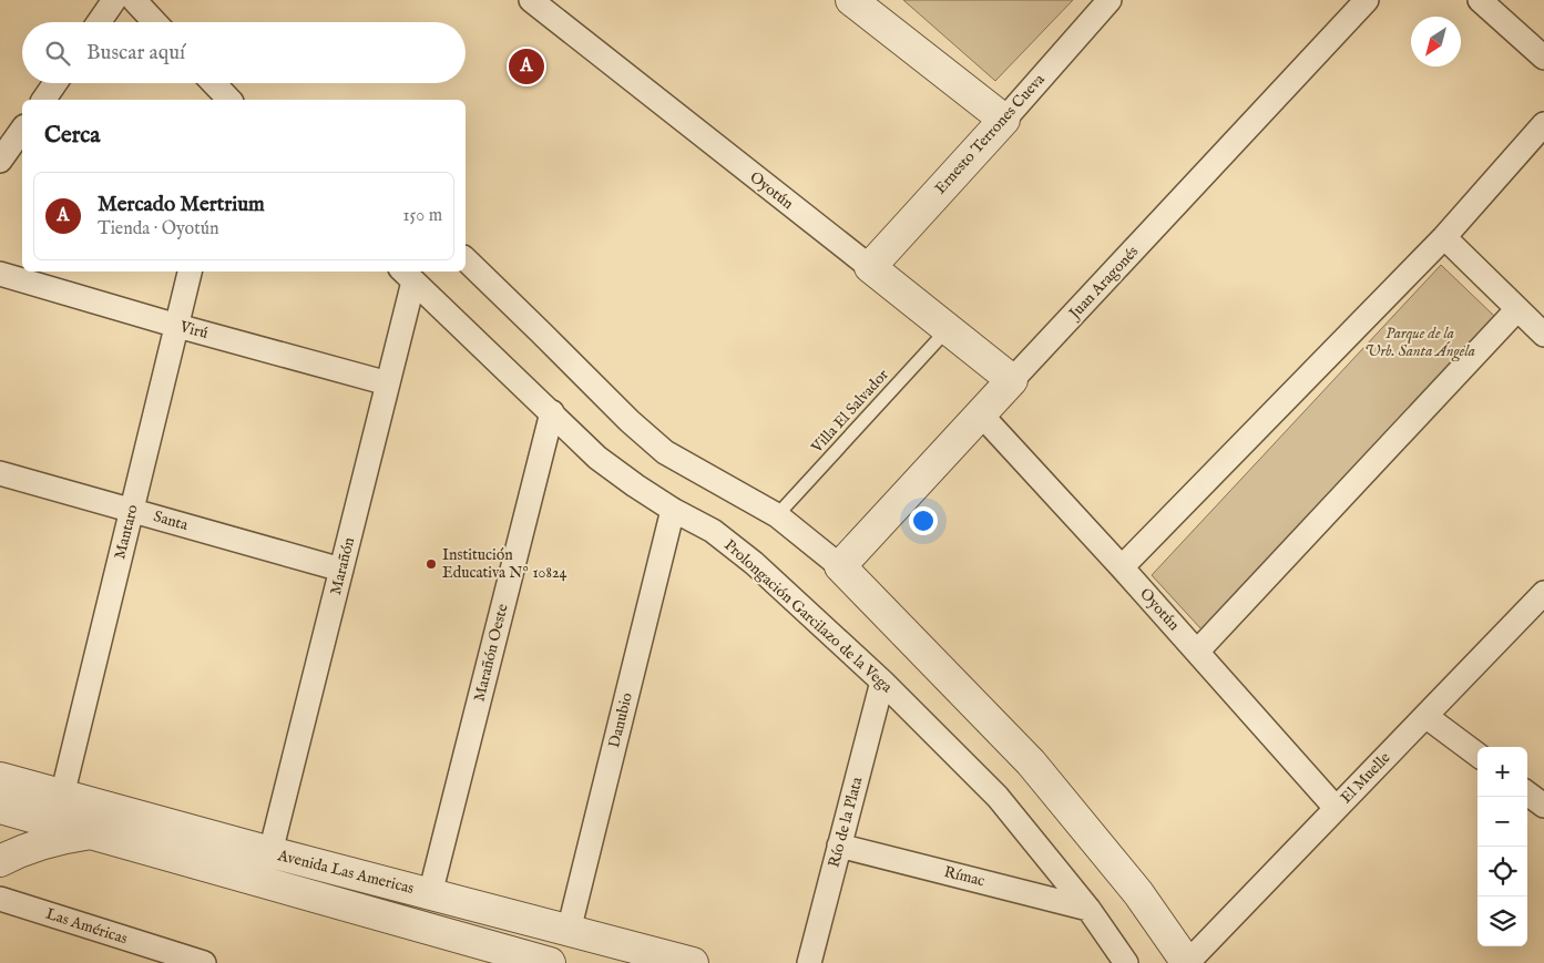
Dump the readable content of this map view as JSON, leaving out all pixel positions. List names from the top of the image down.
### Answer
{
  "streets": {
    "street": [
      "Ernesto Terrones Cueva",
      "Oyotún",
      "Juan Aragonés",
      "Virú",
      "Santa",
      "Mantaro",
      "Marañón",
      "Prolongación Garcilazo de la Vega",
      "Marañón Oeste",
      "Danubio",
      "El Muelle",
      "Río de la Plata",
      "Avenida Las Americas",
      "Rímac",
      "Las Américas"
    ],
    "lane": ["Villa El Salvador"]
  },
  "crossings": [
    ["Ernesto Terrones Cueva", "Oyotún"],
    ["Oyotún", "Juan Aragonés"],
    ["Oyotún", "Villa El Salvador"],
    ["Oyotún", "El Muelle"],
    ["Virú", "Mantaro"],
    ["Virú", "Marañón"],
    ["Santa", "Mantaro"],
    ["Santa", "Marañón"],
    ["Mantaro", "Avenida Las Americas"],
    ["Marañón", "Prolongación Garcilazo de la Vega"],
    ["Marañón", "Avenida Las Americas"],
    ["Prolongación Garcilazo de la Vega", "Marañón Oeste"],
    ["Prolongación Garcilazo de la Vega", "Danubio"],
    ["Prolongación Garcilazo de la Vega", "Río de la Plata"],
    ["Prolongación Garcilazo de la Vega", "Rímac"],
    ["Marañón Oeste", "Avenida Las Americas"],
    ["Danubio", "Avenida Las Americas"],
    ["Río de la Plata", "Rímac"]
  ],
  "parks": ["Parque de la Urb. Santa Ángela"],
  "places": ["Institución Educativa Nº 10824"],
  "north": "bottom left",
  "page": {
    "search": "Buscar aquí",
    "pins": "A",
    "heading": "Cerca",
    "list": [
      {
        "mark": "A",
        "name": "Mercado Mertrium",
        "note": "Tienda · Oyotún",
        "value": "150 m"
      }
    ],
    "map_buttons": ["+", "−"]
  }
}
